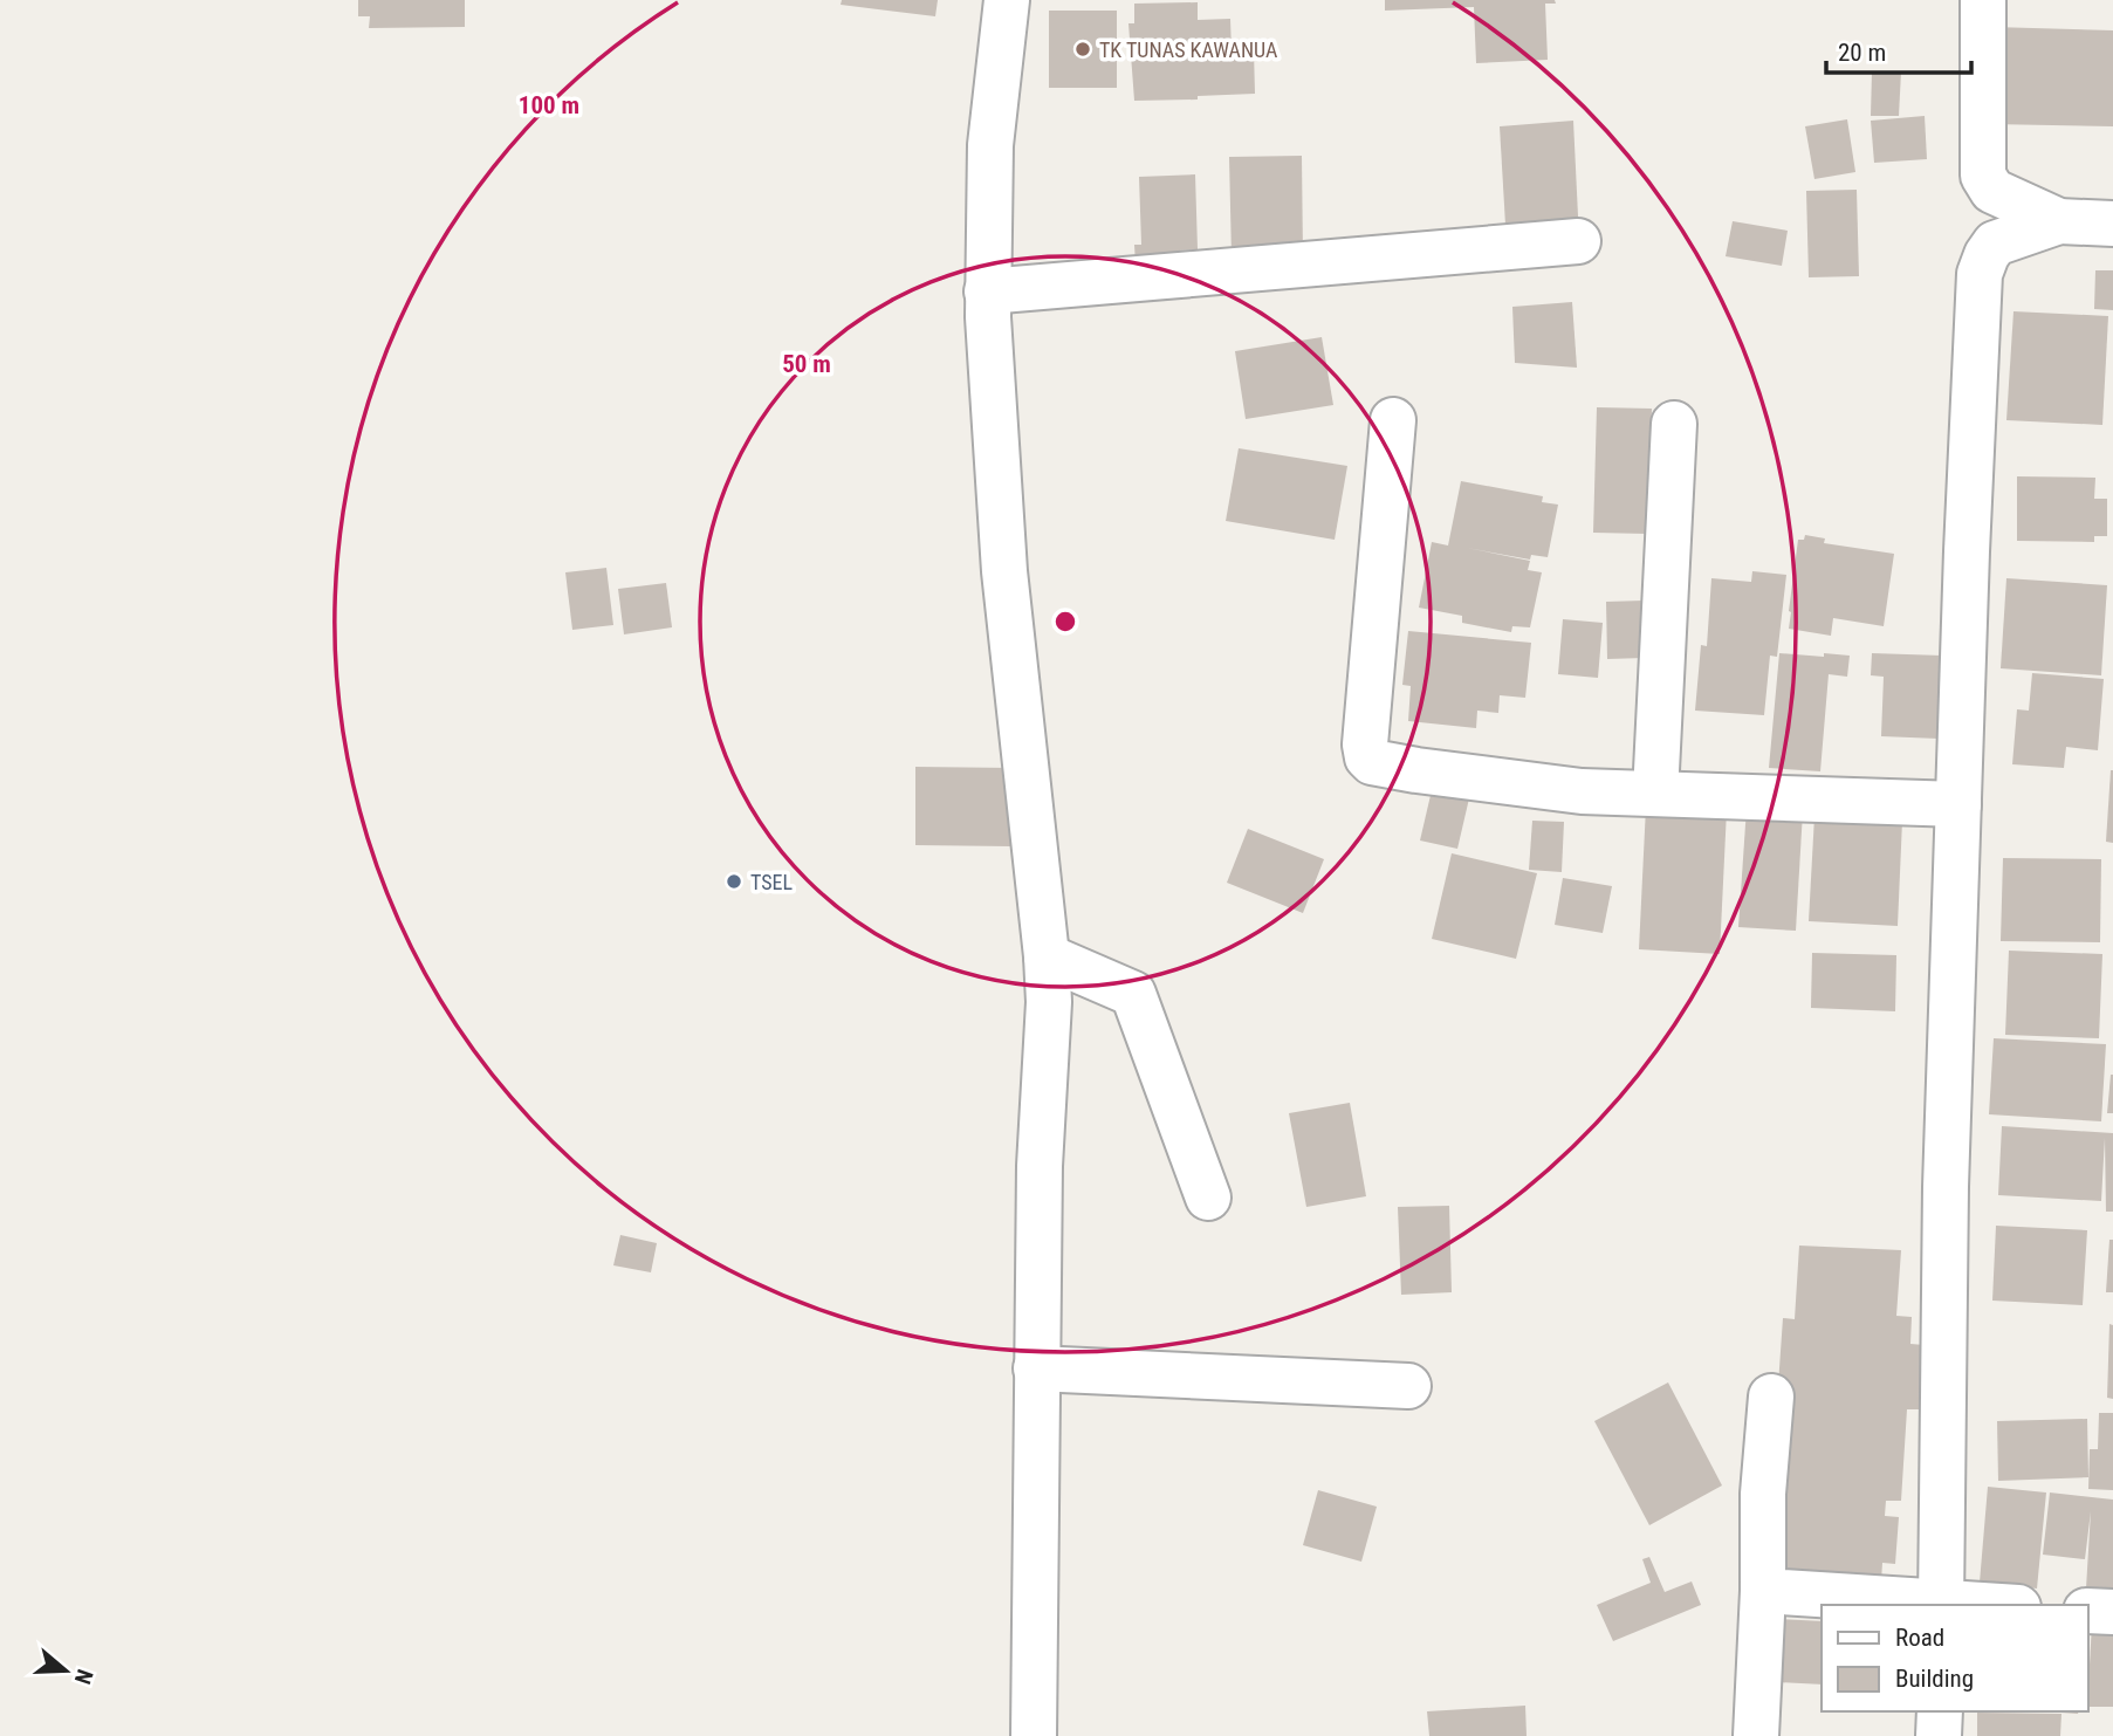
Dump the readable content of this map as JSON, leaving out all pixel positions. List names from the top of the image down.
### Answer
{
  "places": ["TK TUNAS KAWANUA", "TSEL"],
  "legend": ["Road", "Building"],
  "scale_bar": "20 m",
  "north": "right",
  "rings": ["100 m", "50 m"]
}
